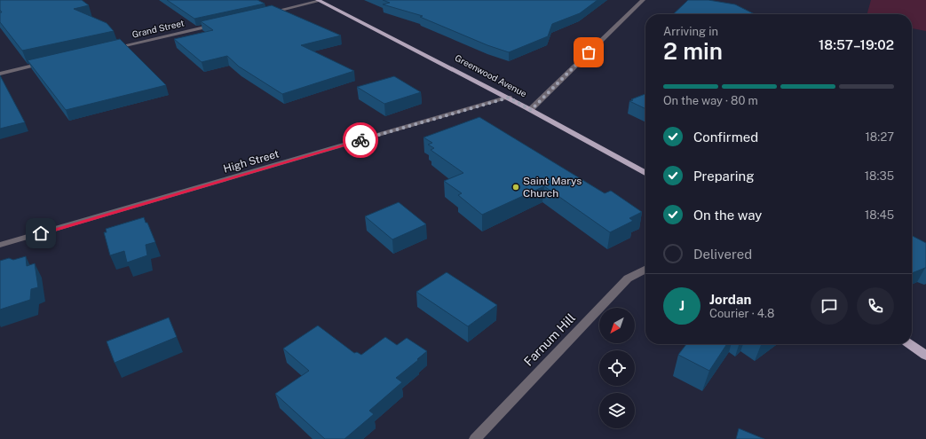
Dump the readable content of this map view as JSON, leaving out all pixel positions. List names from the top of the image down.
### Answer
{
  "streets": {
    "main road": ["Greenwood Avenue"],
    "street": ["Grand Street", "High Street", "Farnum Hill"]
  },
  "crossings": [
    ["Greenwood Avenue", "High Street"]
  ],
  "places": ["Saint Marys Church"],
  "north": "bottom left",
  "page": {
    "heading": ["2 min", "Arriving in", "18:57–19:02"],
    "panel": ["Jordan", "Courier · 4.8"],
    "bar": "On the way · 80 m",
    "list": [
      ["Confirmed", "18:27"],
      ["Preparing", "18:35"],
      ["On the way", "18:45"],
      "Delivered"
    ],
    "round": "J"
  }
}
